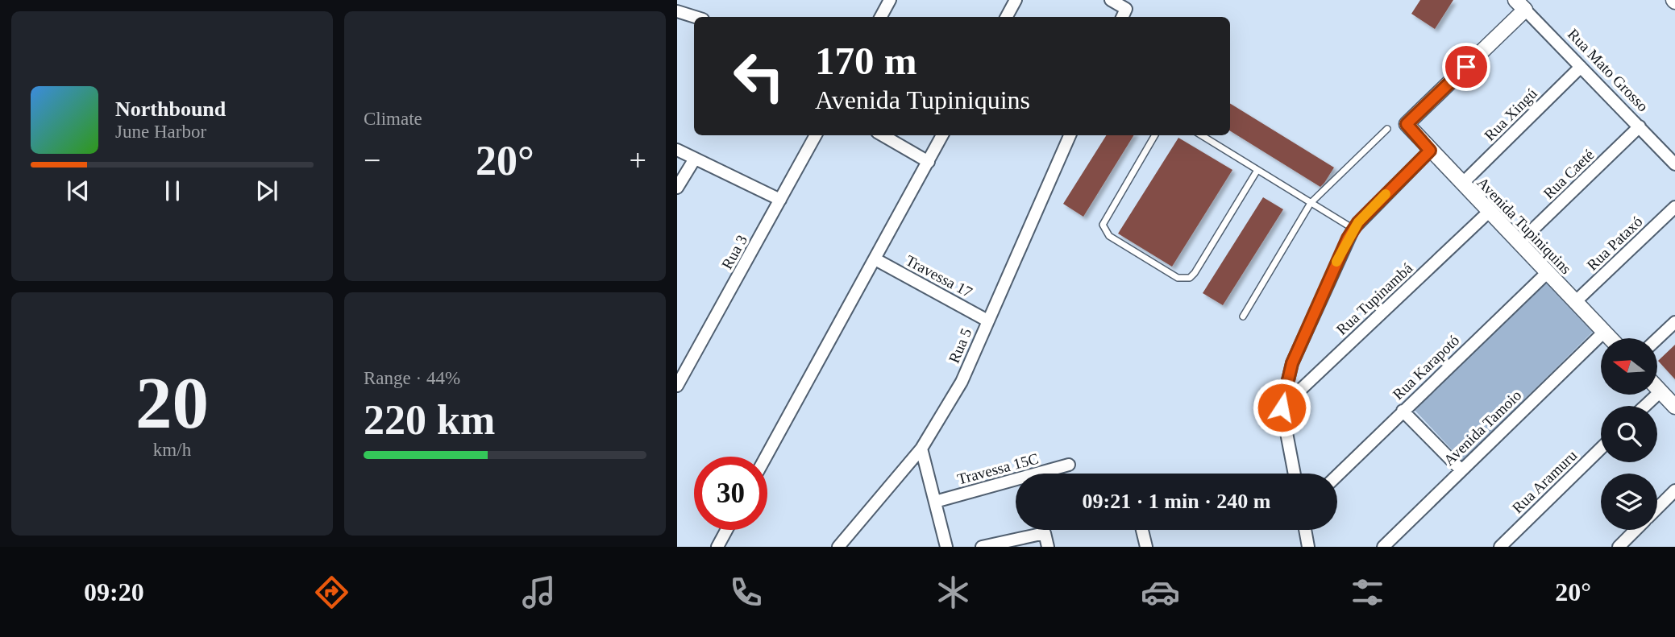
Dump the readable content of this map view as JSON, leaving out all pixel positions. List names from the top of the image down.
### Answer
{
  "streets": {
    "street": [
      "Rua Mato Grosso",
      "Rua Xingú",
      "Rua Caeté",
      "Avenida Tupiniquins",
      "Rua Pataxó",
      "Rua 3",
      "Travessa 17",
      "Rua Tupinambá",
      "Rua 5",
      "Rua Karapotó",
      "Avenida Tamoio",
      "Travessa 15C",
      "Rua Aramuru"
    ]
  },
  "crossings": [
    ["Rua Mato Grosso", "Rua Xingú"],
    ["Rua Mato Grosso", "Rua Caeté"],
    ["Rua Mato Grosso", "Avenida Tupiniquins"],
    ["Rua Xingú", "Avenida Tupiniquins"],
    ["Rua Caeté", "Avenida Tupiniquins"],
    ["Avenida Tupiniquins", "Rua Pataxó"],
    ["Avenida Tupiniquins", "Rua Tupinambá"],
    ["Avenida Tupiniquins", "Rua Karapotó"],
    ["Avenida Tupiniquins", "Avenida Tamoio"],
    ["Travessa 17", "Rua 5"]
  ],
  "north": "left",
  "page": {
    "tile": [
      "Climate",
      ["20", "km/h"],
      ["Range · 44%", "220 km"]
    ],
    "turn": ["170 m", "Avenida Tupiniquins"],
    "song": ["Northbound", "June Harbor"],
    "heat": ["−", "20°", "+"],
    "limit": "30",
    "trip": "09:21 · 1 min · 240 m",
    "tabs": ["09:20", "20°"]
  }
}
